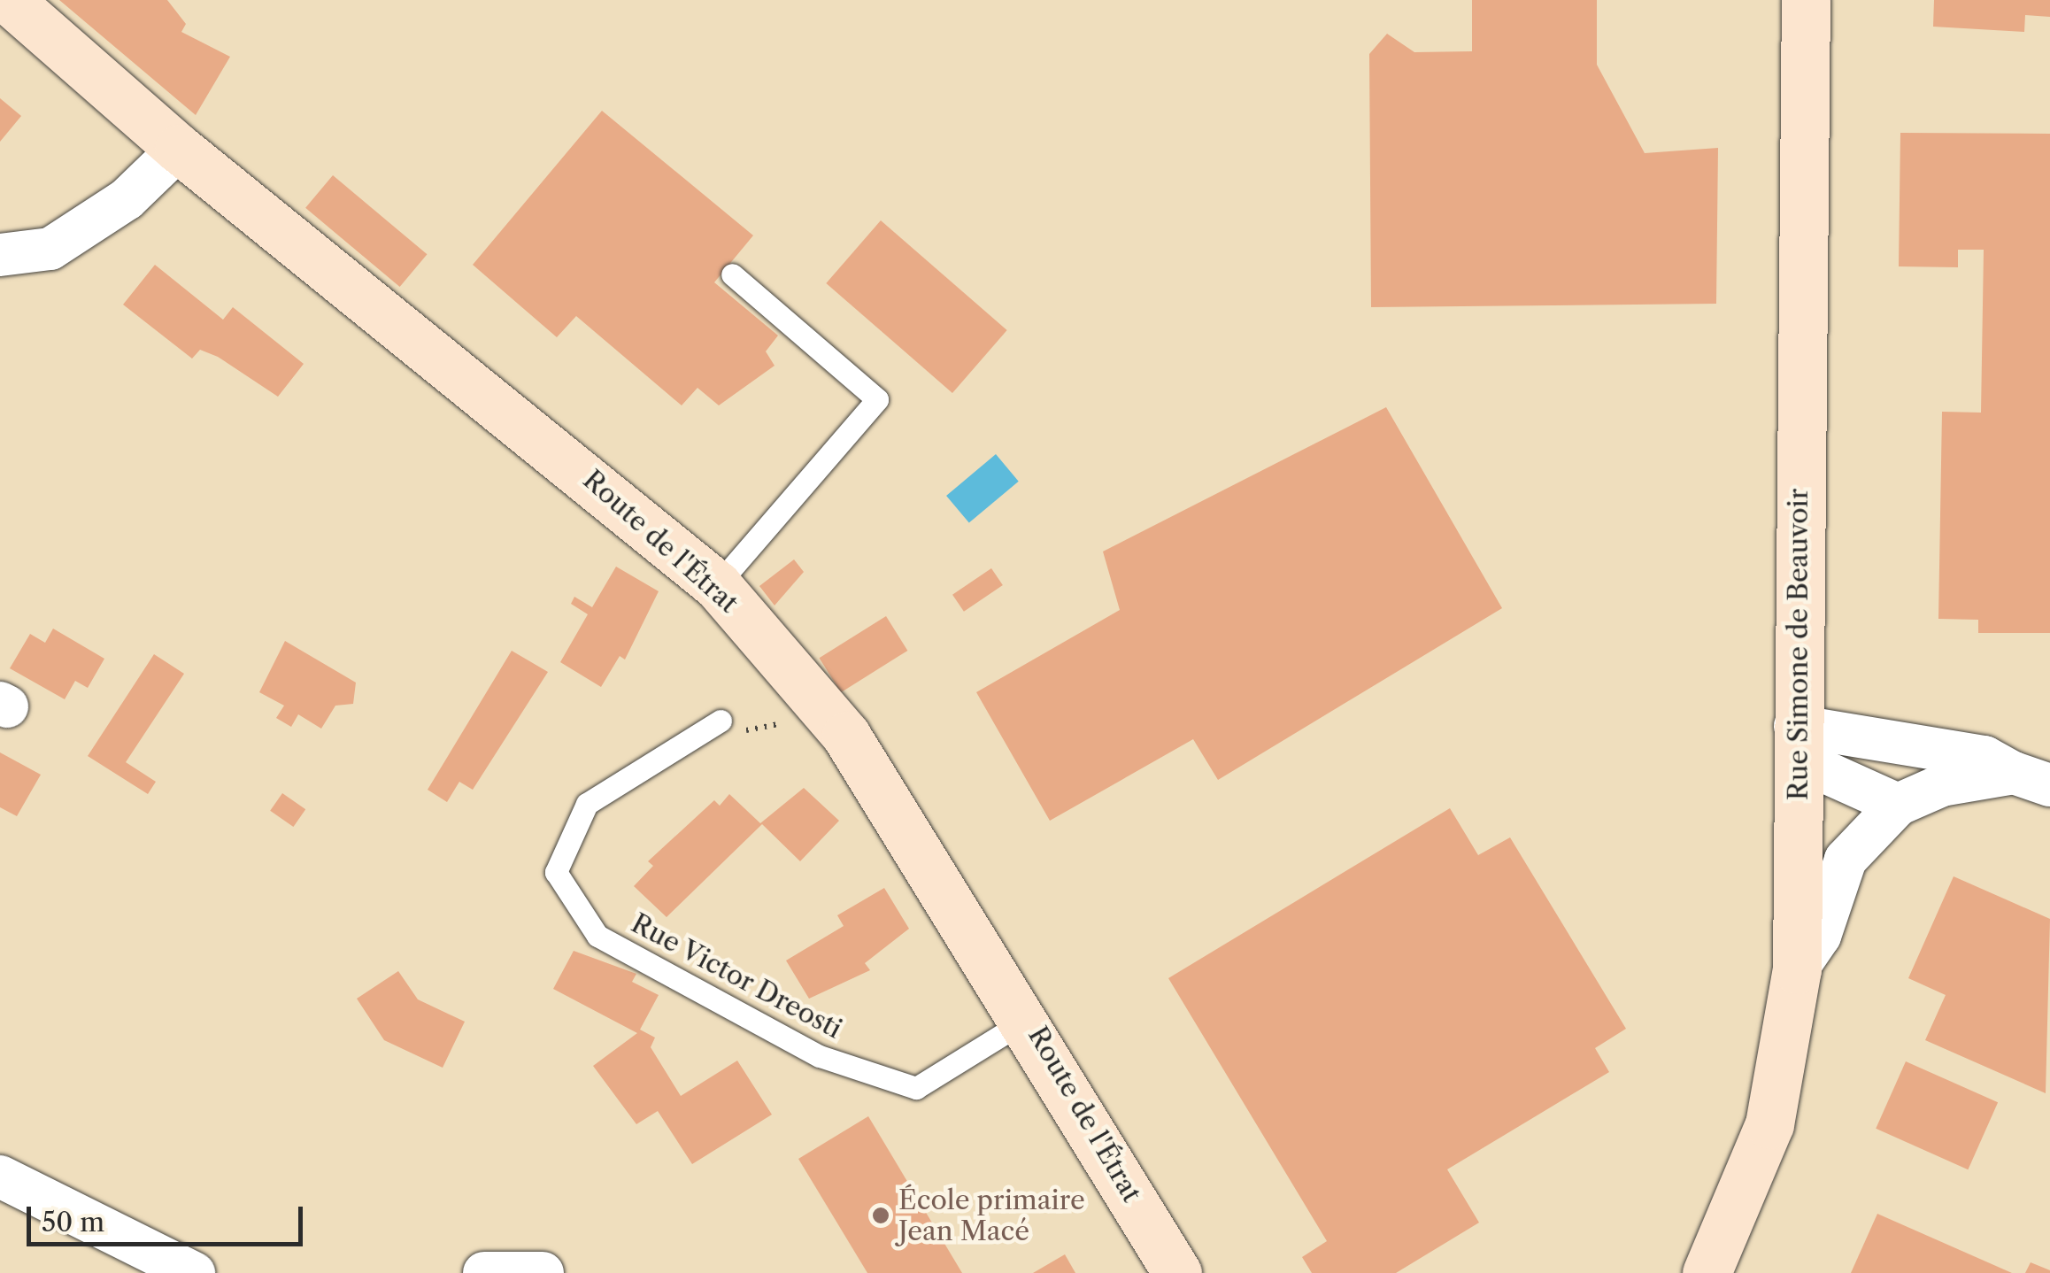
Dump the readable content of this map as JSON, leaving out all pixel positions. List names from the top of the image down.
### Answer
{
  "streets": {
    "main road": ["Route de l'Étrat", "Rue Simone de Beauvoir"],
    "lane": ["Rue Victor Dreosti"]
  },
  "crossings": [
    ["Route de l'Étrat", "Rue Victor Dreosti"]
  ],
  "places": ["École primaire Jean Macé"],
  "scale_bar": "50 m"
}
